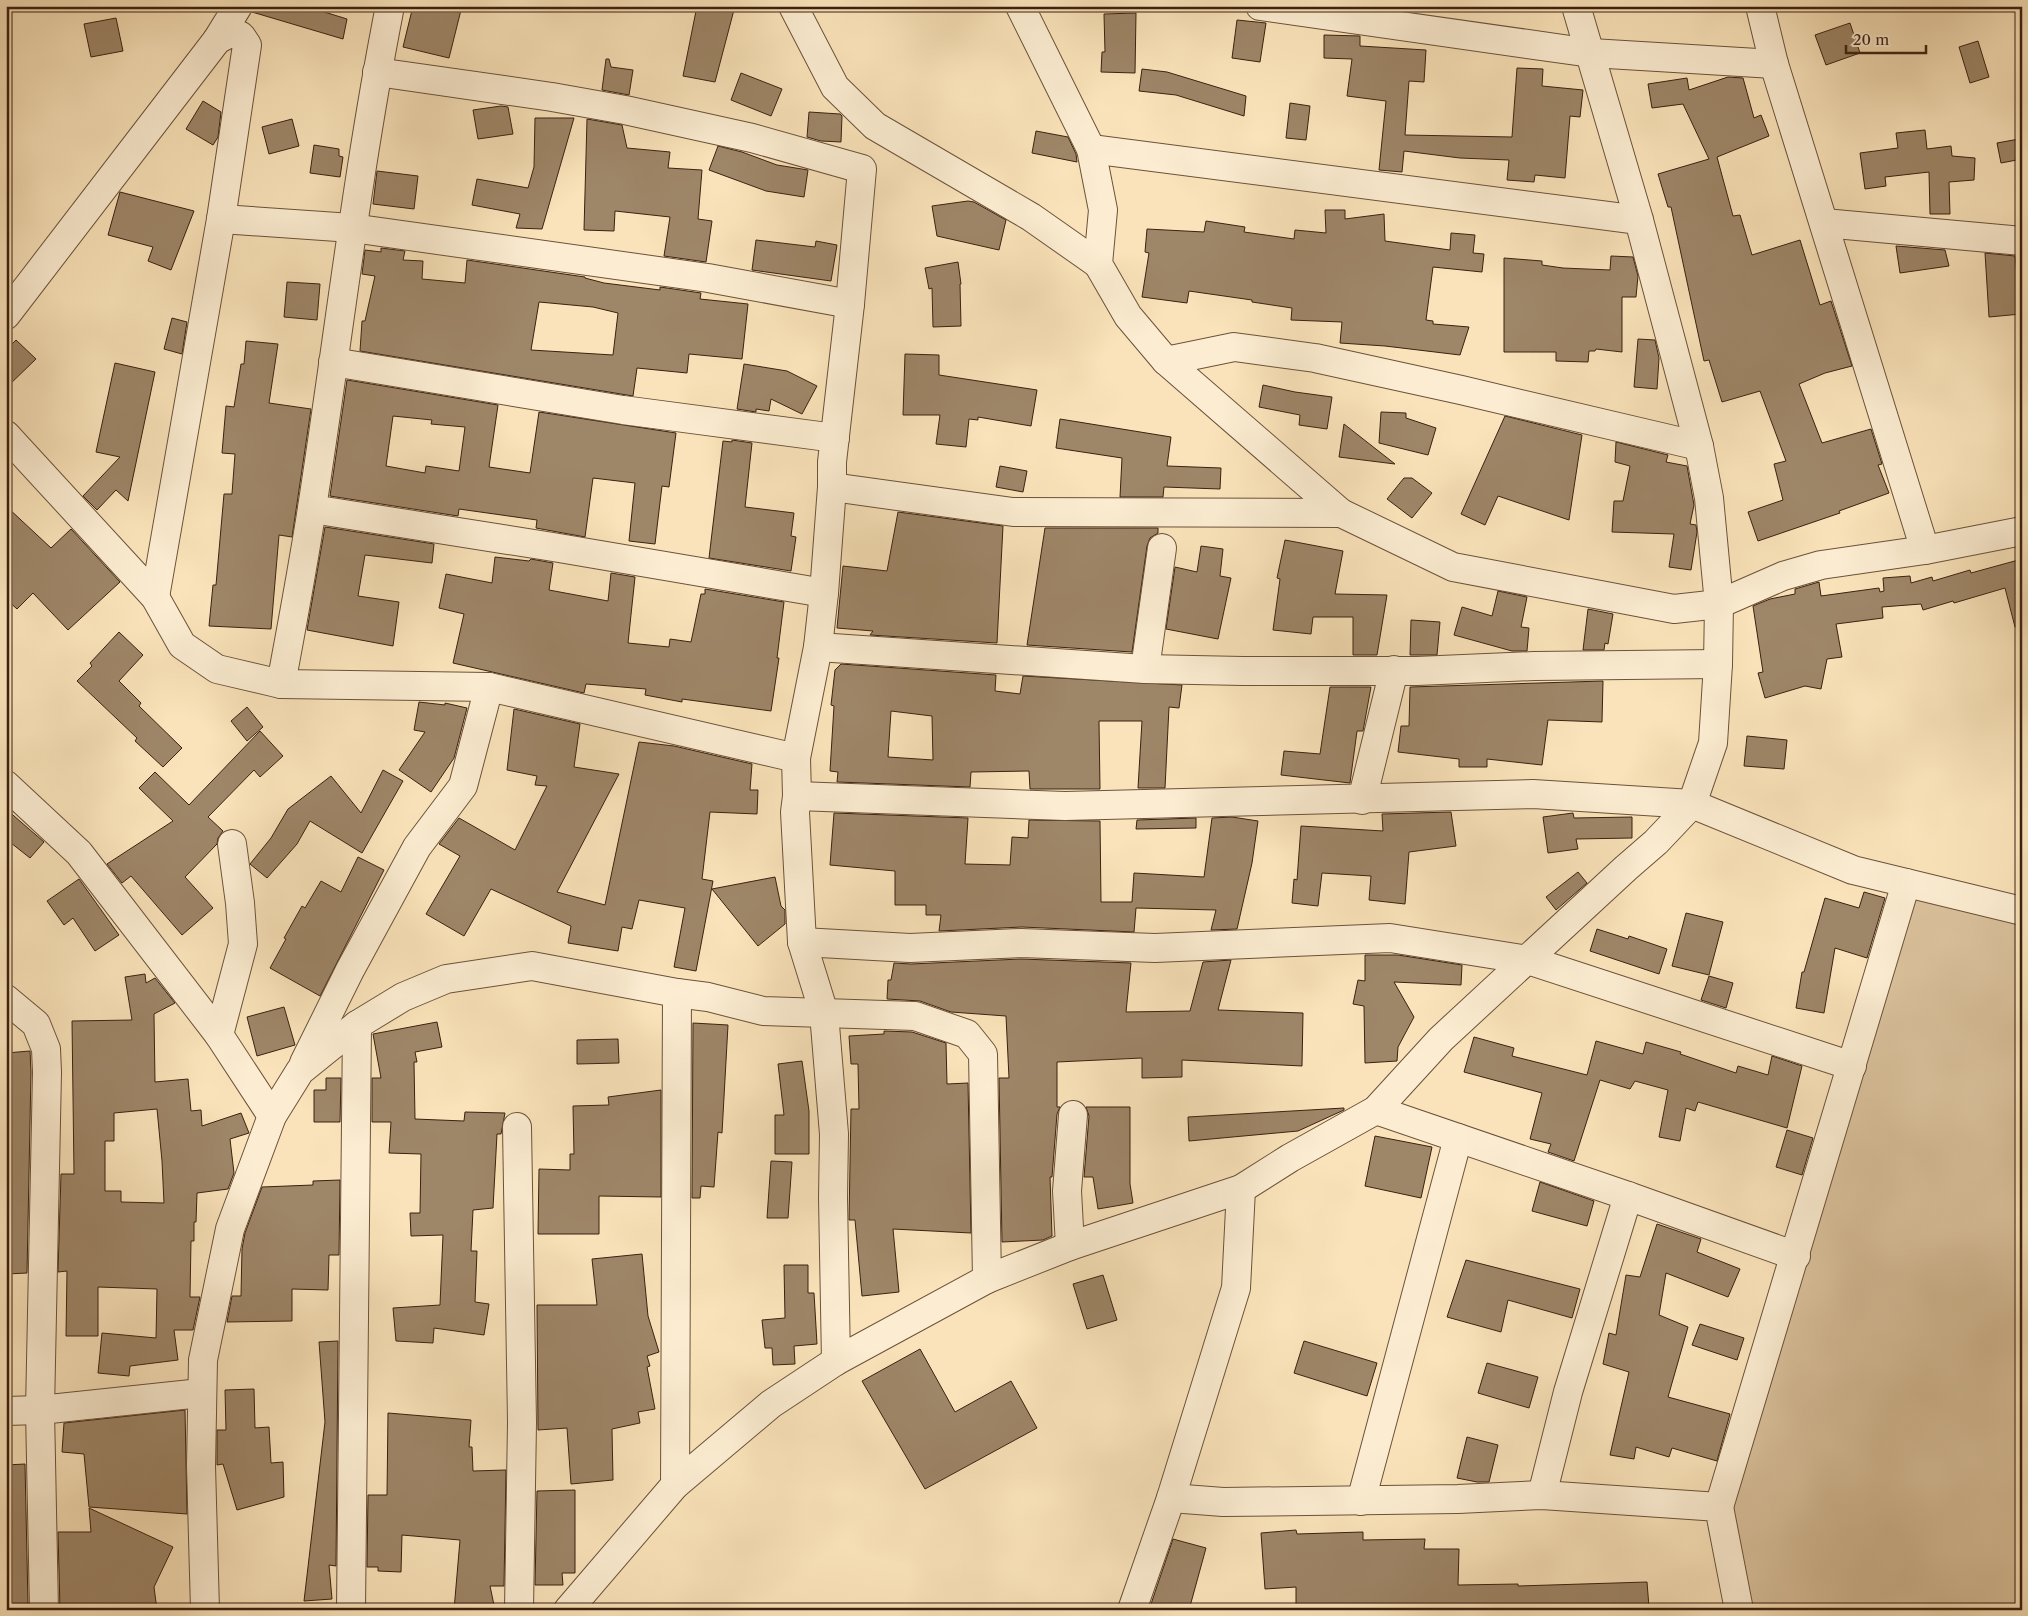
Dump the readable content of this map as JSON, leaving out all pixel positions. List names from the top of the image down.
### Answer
{
  "scale_bar": "20 m"
}
